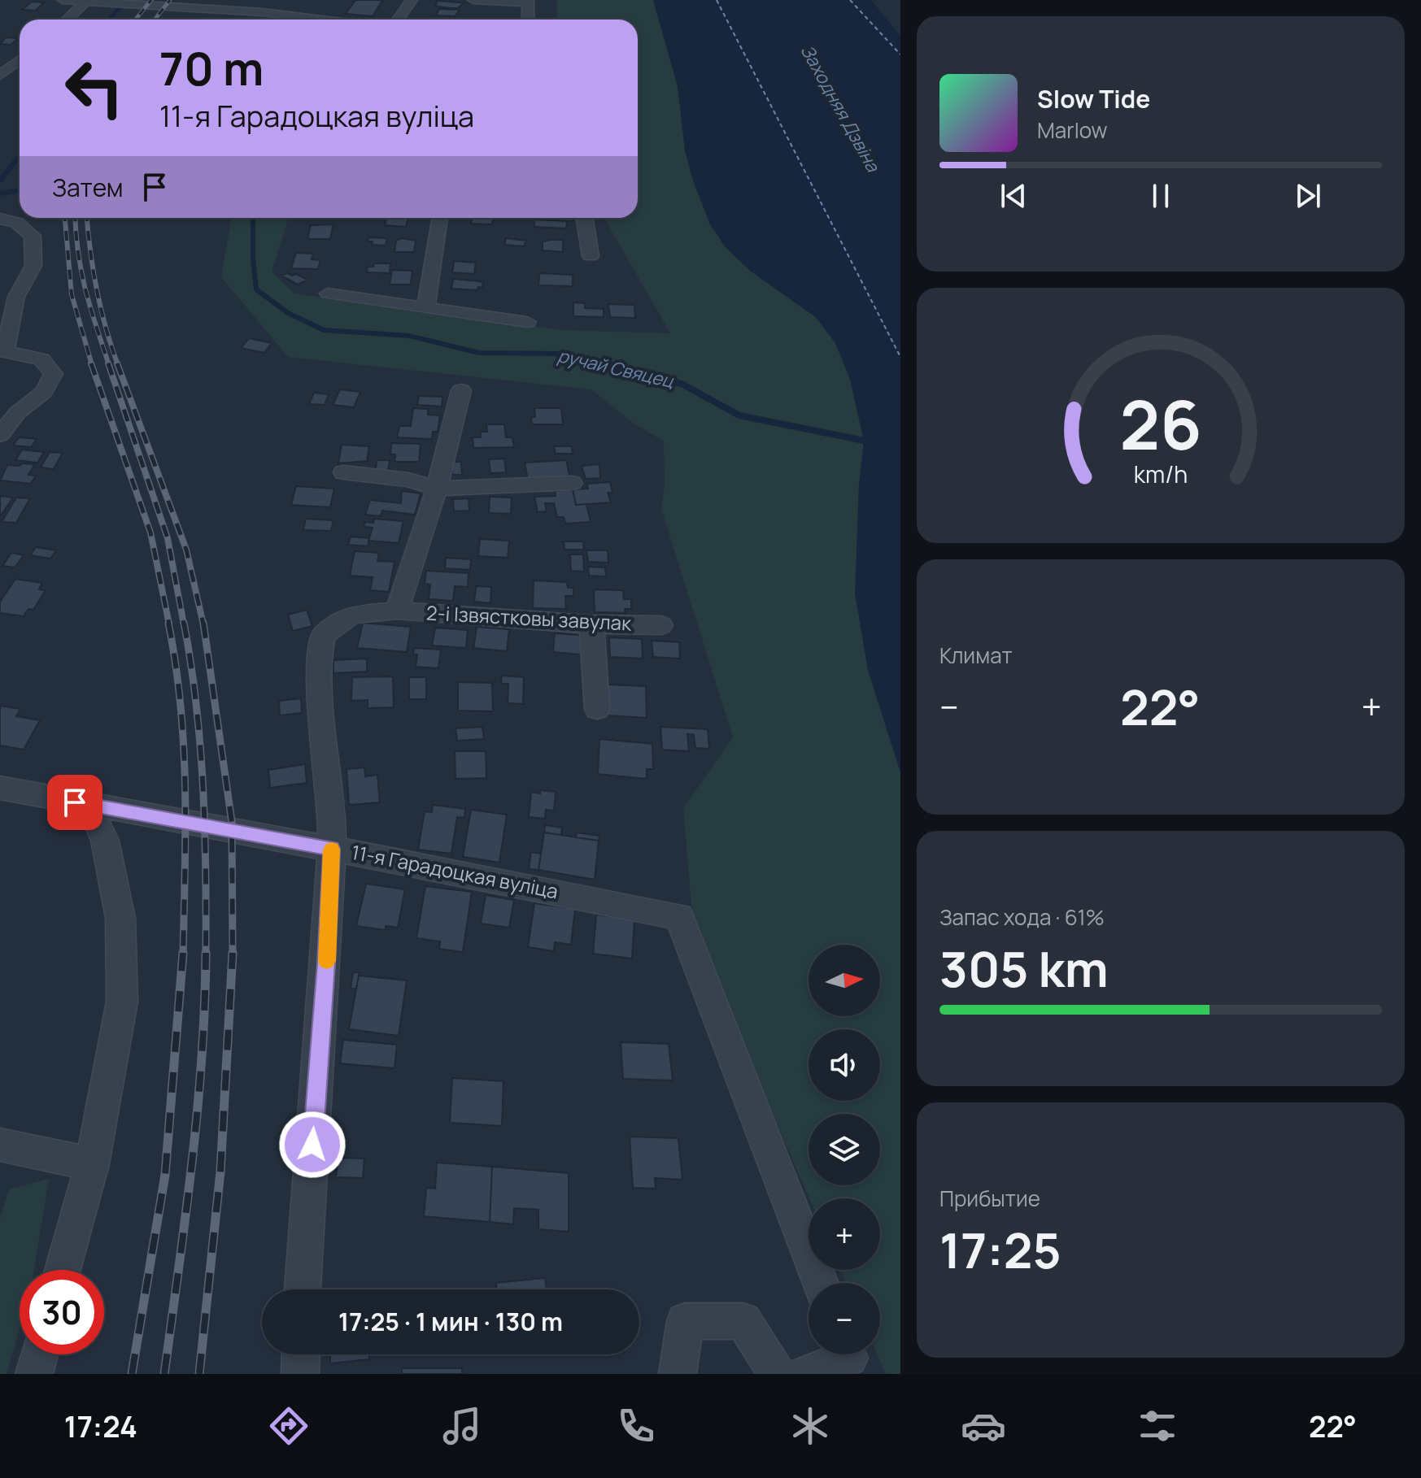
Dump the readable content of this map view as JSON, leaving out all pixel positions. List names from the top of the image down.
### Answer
{
  "streets": {
    "street": ["2-і Ізвястковы завулак", "11-я Гарадоцкая вуліца"]
  },
  "crossings": [
    ["2-і Ізвястковы завулак", "11-я Гарадоцкая вуліца"]
  ],
  "water": ["Заходняя Дзвіна", "ручай Свяцец"],
  "north": "right",
  "page": {
    "turn": ["70 m", "11-я Гарадоцкая вуліца"],
    "song": ["Slow Tide", "Marlow"],
    "then": "Затем",
    "tile": [
      "Климат",
      ["Запас хода · 61%", "305 km"],
      ["Прибытие", "17:25"]
    ],
    "heat": ["−", "22°", "+"],
    "map_buttons": ["+", "−"],
    "limit": "30",
    "trip": "17:25 · 1 мин · 130 m",
    "tabs": ["17:24", "22°"],
    "gauge": ["26", "km/h"]
  }
}
